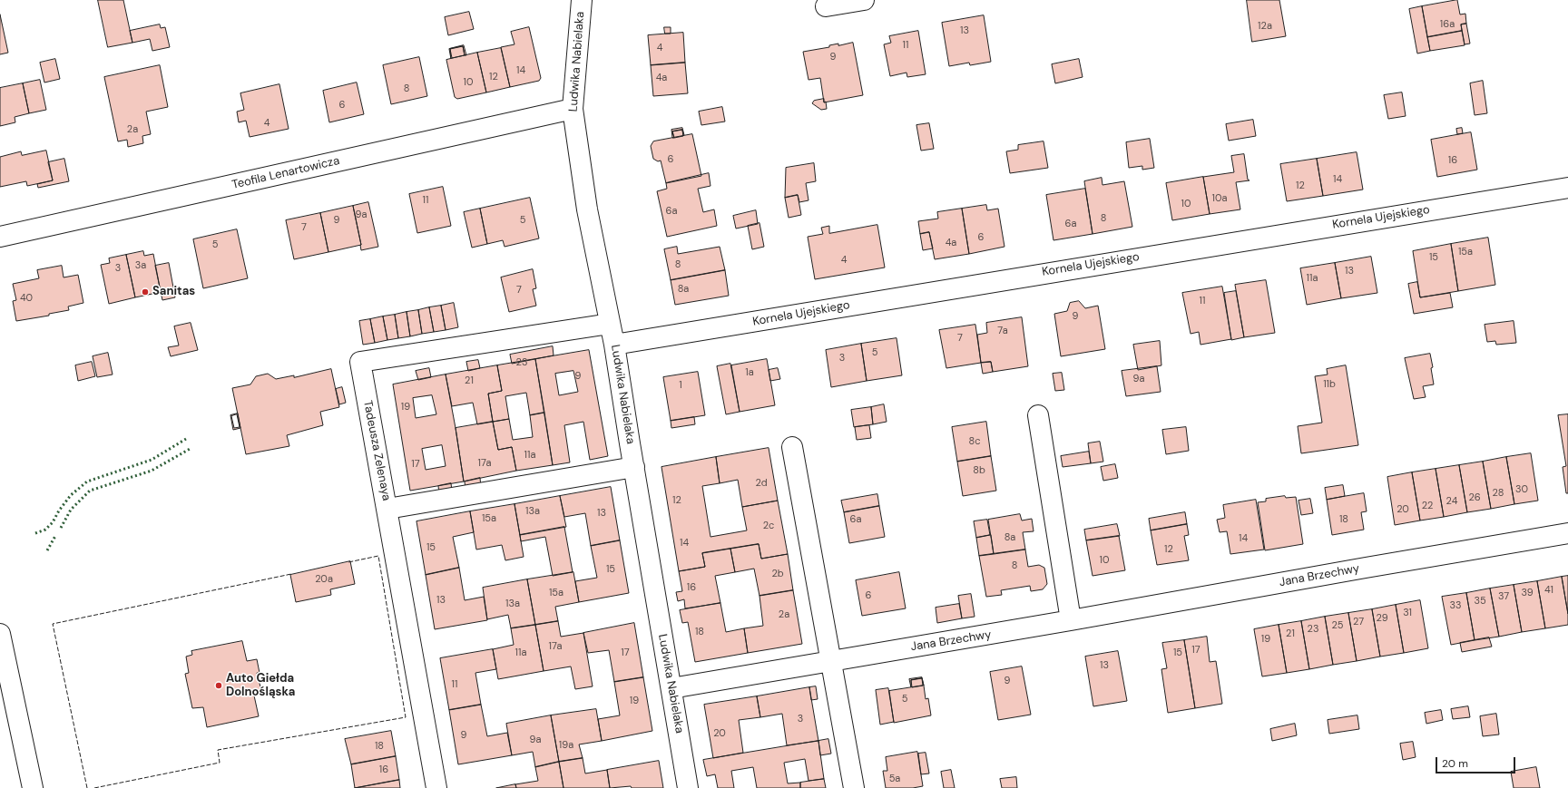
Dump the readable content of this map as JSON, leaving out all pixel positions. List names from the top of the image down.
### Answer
{
  "streets": {
    "street": [
      "Ludwika Nabielaka",
      "Teofila Lenartowicza",
      "Kornela Ujejskiego",
      "Tadeusza Zelenaya",
      "Jana Brzechwy"
    ]
  },
  "crossings": [
    ["Ludwika Nabielaka", "Teofila Lenartowicza"],
    ["Ludwika Nabielaka", "Kornela Ujejskiego"],
    ["Ludwika Nabielaka", "Tadeusza Zelenaya"],
    ["Ludwika Nabielaka", "Jana Brzechwy"]
  ],
  "places": ["Sanitas", "Auto Giełda Dolnośląska"],
  "house_numbers": [
    "16a",
    "12a",
    "13",
    "11",
    "4",
    "9",
    "14",
    "12",
    "4a",
    "10",
    "8",
    "6",
    "4",
    "2a",
    "6",
    "16",
    "14",
    "12",
    "10a",
    "11",
    "10",
    "6a",
    "9a",
    "8",
    "9",
    "5",
    "6a",
    "7",
    "6",
    "4a",
    "5",
    "15a",
    "15",
    "4",
    "8",
    "3a",
    "3",
    "13",
    "11a",
    "8a",
    "7",
    "40",
    "11",
    "9",
    "7a",
    "7",
    "5",
    "3",
    "23",
    "1a",
    "9",
    "9a",
    "21",
    "11b",
    "1",
    "19",
    "8c",
    "11a",
    "17a",
    "17",
    "8b",
    "2d",
    "30",
    "28",
    "26",
    "12",
    "24",
    "22",
    "20",
    "13a",
    "13",
    "15a",
    "6a",
    "18",
    "2c",
    "8a",
    "14",
    "14",
    "15",
    "12",
    "10",
    "8",
    "15",
    "2b",
    "20a",
    "16",
    "41",
    "15a",
    "39",
    "6",
    "37",
    "13",
    "35",
    "13a",
    "33",
    "31",
    "2a",
    "29",
    "27",
    "25",
    "23",
    "18",
    "21",
    "19",
    "17a",
    "17",
    "11a",
    "17",
    "15",
    "13",
    "9",
    "11",
    "5",
    "19",
    "3",
    "20",
    "9",
    "9a",
    "19a",
    "18",
    "16",
    "5a"
  ],
  "scale_bar": "20 m"
}
